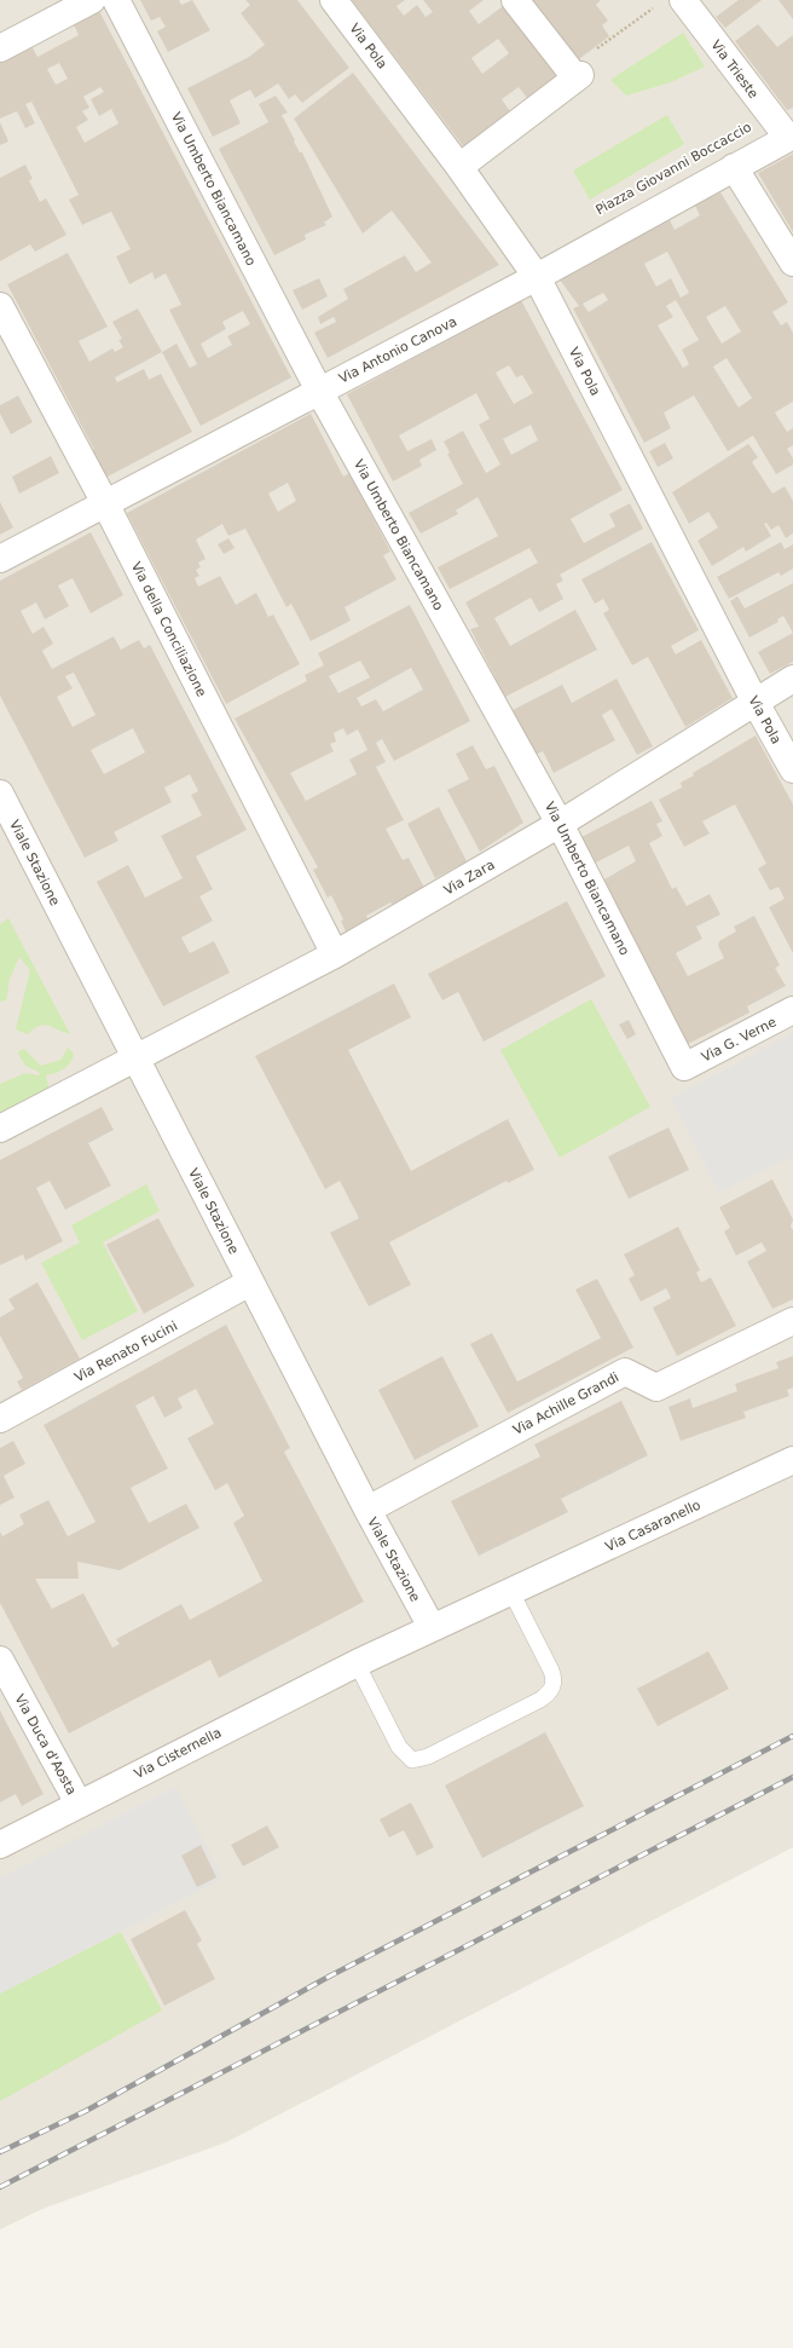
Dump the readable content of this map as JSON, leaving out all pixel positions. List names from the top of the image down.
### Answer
{
  "streets": {
    "street": [
      "Via Pola",
      "Via Trieste",
      "Via Umberto Biancamano",
      "Via Antonio Canova",
      "Via della Conciliazione",
      "Viale Stazione",
      "Via Zara",
      "Via G. Verne",
      "Via Renato Fucini",
      "Via Achille Grandi",
      "Via Casaranello",
      "Via Duca d'Aosta",
      "Via Cisternella"
    ]
  },
  "crossings": [
    ["Via Pola", "Via Antonio Canova"],
    ["Via Pola", "Via Zara"],
    ["Via Trieste", "Via Antonio Canova"],
    ["Via Umberto Biancamano", "Via Antonio Canova"],
    ["Via Umberto Biancamano", "Via Zara"],
    ["Via Umberto Biancamano", "Via G. Verne"],
    ["Via Antonio Canova", "Via della Conciliazione"],
    ["Via della Conciliazione", "Via Zara"],
    ["Viale Stazione", "Via Zara"],
    ["Viale Stazione", "Via Renato Fucini"],
    ["Viale Stazione", "Via Achille Grandi"],
    ["Viale Stazione", "Via Casaranello"],
    ["Viale Stazione", "Via Cisternella"],
    ["Via Casaranello", "Via Cisternella"],
    ["Via Duca d'Aosta", "Via Cisternella"]
  ]
}
